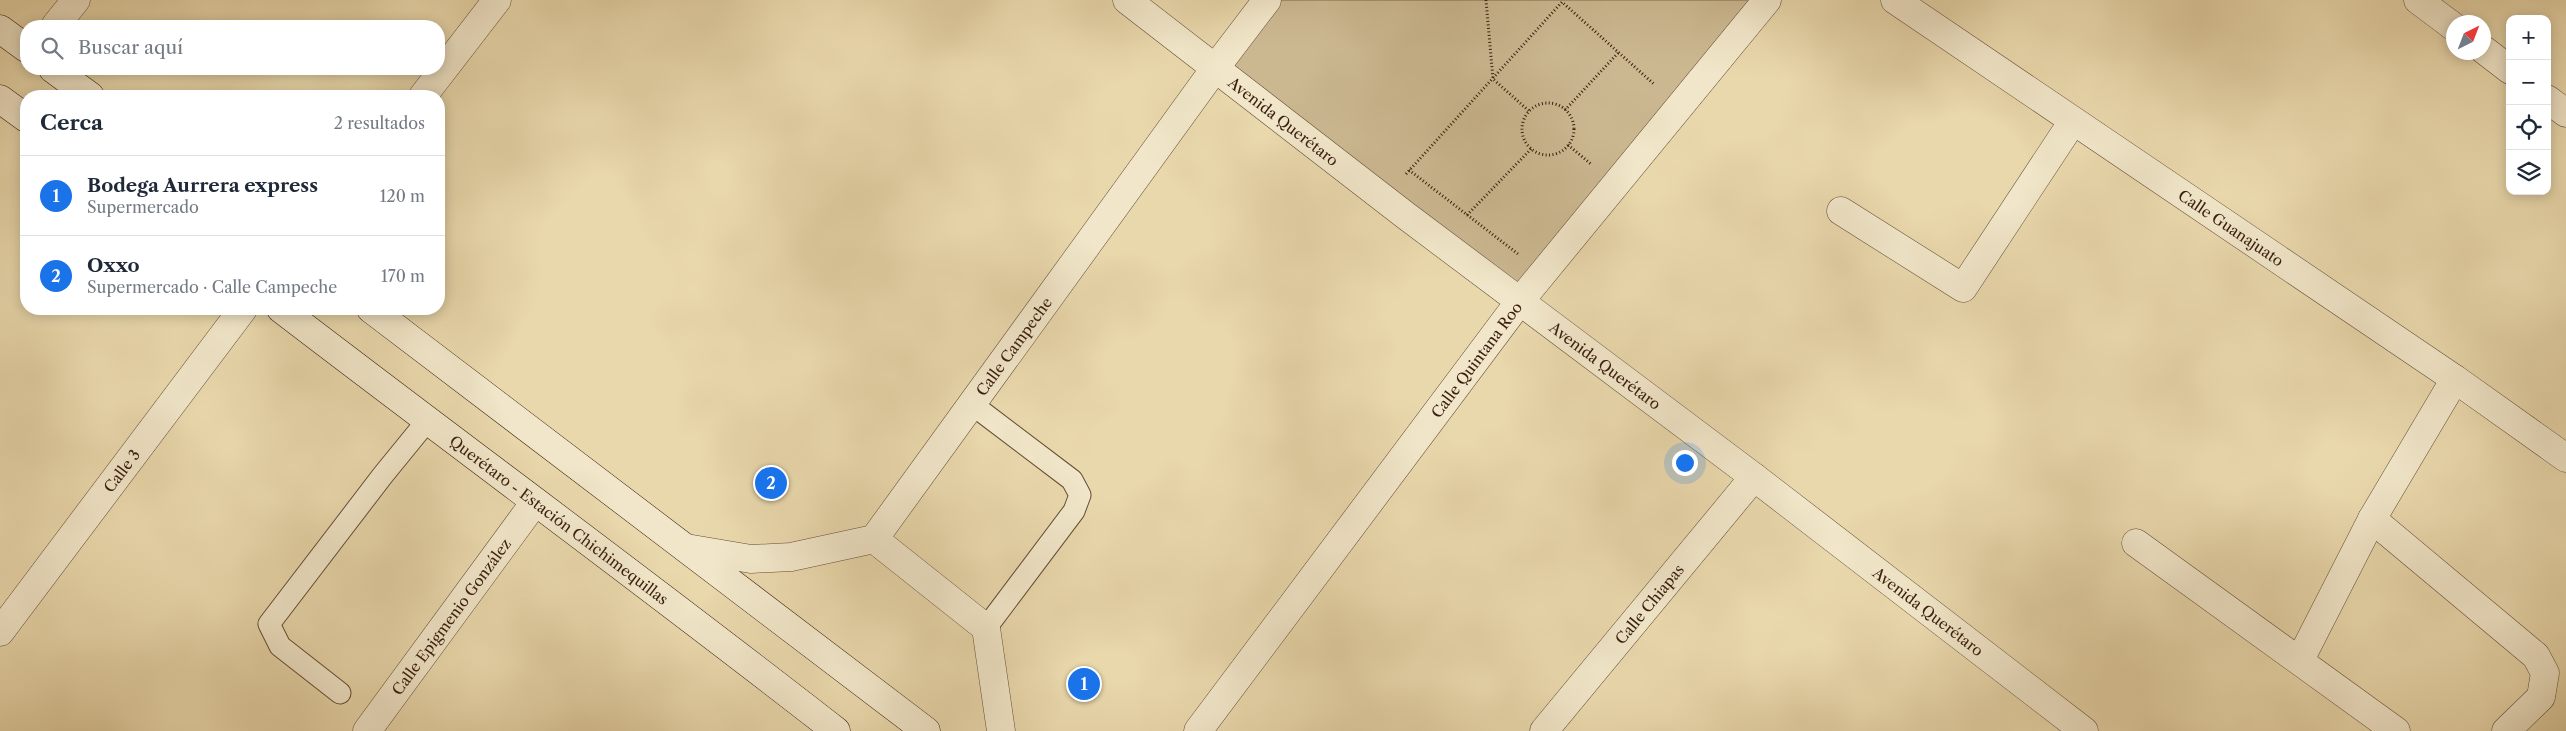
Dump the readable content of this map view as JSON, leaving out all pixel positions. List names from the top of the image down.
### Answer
{
  "streets": {
    "street": [
      "Avenida Querétaro",
      "Calle Guanajuato",
      "Calle Campeche",
      "Calle Quintana Roo",
      "Calle 3",
      "Querétaro - Estación Chichimequillas",
      "Calle Chiapas",
      "Calle Epigmenio González"
    ]
  },
  "crossings": [
    ["Avenida Querétaro", "Calle Campeche"],
    ["Avenida Querétaro", "Calle Quintana Roo"],
    ["Avenida Querétaro", "Calle Chiapas"],
    ["Querétaro - Estación Chichimequillas", "Calle Epigmenio González"]
  ],
  "north": "top right",
  "page": {
    "map_buttons": ["+", "−"],
    "search": "Buscar aquí",
    "heading": ["Cerca", "2 resultados"],
    "list": [
      {
        "mark": "1",
        "name": "Bodega Aurrera express",
        "note": "Supermercado",
        "value": "120 m"
      },
      {
        "mark": "2",
        "name": "Oxxo",
        "note": "Supermercado · Calle Campeche",
        "value": "170 m"
      }
    ],
    "pins": ["2", "1"]
  }
}
